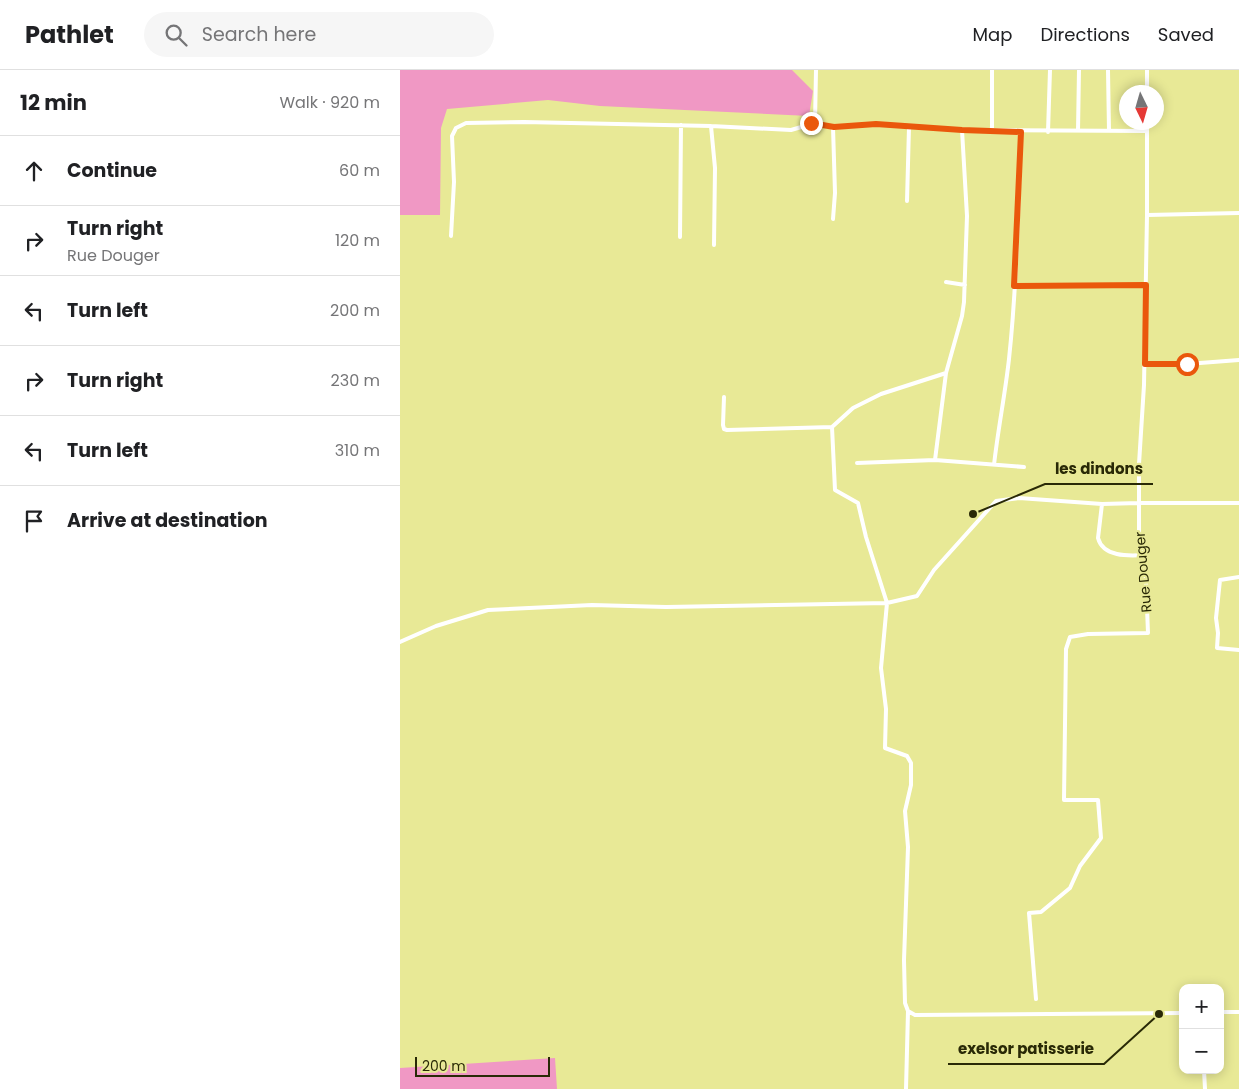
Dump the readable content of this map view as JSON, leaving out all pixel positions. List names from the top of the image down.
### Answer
{
  "streets": {
    "street": ["Rue Douger"]
  },
  "places": ["les dindons", "exelsor patisserie"],
  "scale_bar": "200 m",
  "north": "bottom",
  "page": {
    "header": "Pathlet",
    "search": "Search here",
    "nav": ["Map", "Directions", "Saved"],
    "heading": ["12 min", "Walk · 920 m"],
    "list": [
      ["Continue", "60 m"],
      ["Turn right", "Rue Douger", "120 m"],
      ["Turn left", "200 m"],
      ["Turn right", "230 m"],
      ["Turn left", "310 m"],
      "Arrive at destination"
    ],
    "map_buttons": ["+", "−"],
    "scale": "200 m"
  }
}
